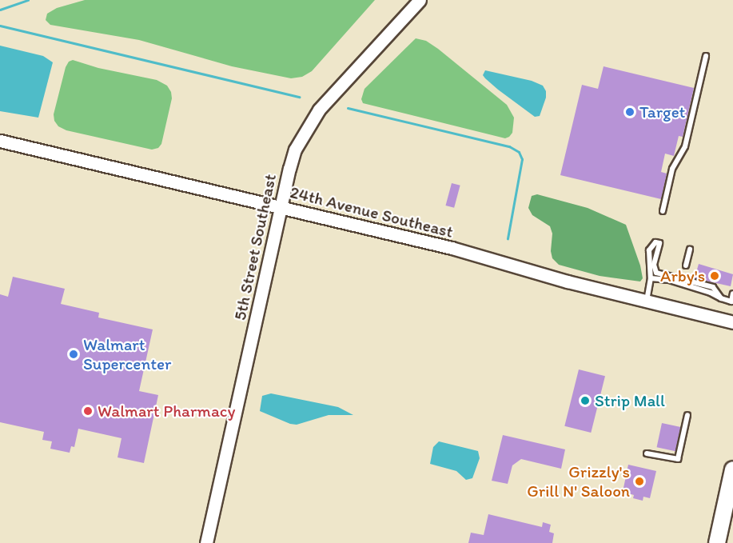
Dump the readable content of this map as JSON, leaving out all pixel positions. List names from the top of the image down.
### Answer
{
  "streets": {
    "street": ["24th Avenue Southeast", "5th Street Southeast"]
  },
  "crossings": [
    ["24th Avenue Southeast", "5th Street Southeast"]
  ],
  "places": [
    "Target",
    "Arby's",
    "Walmart Supercenter",
    "Strip Mall",
    "Walmart Pharmacy",
    "Grizzly's Grill N' Saloon"
  ]
}
